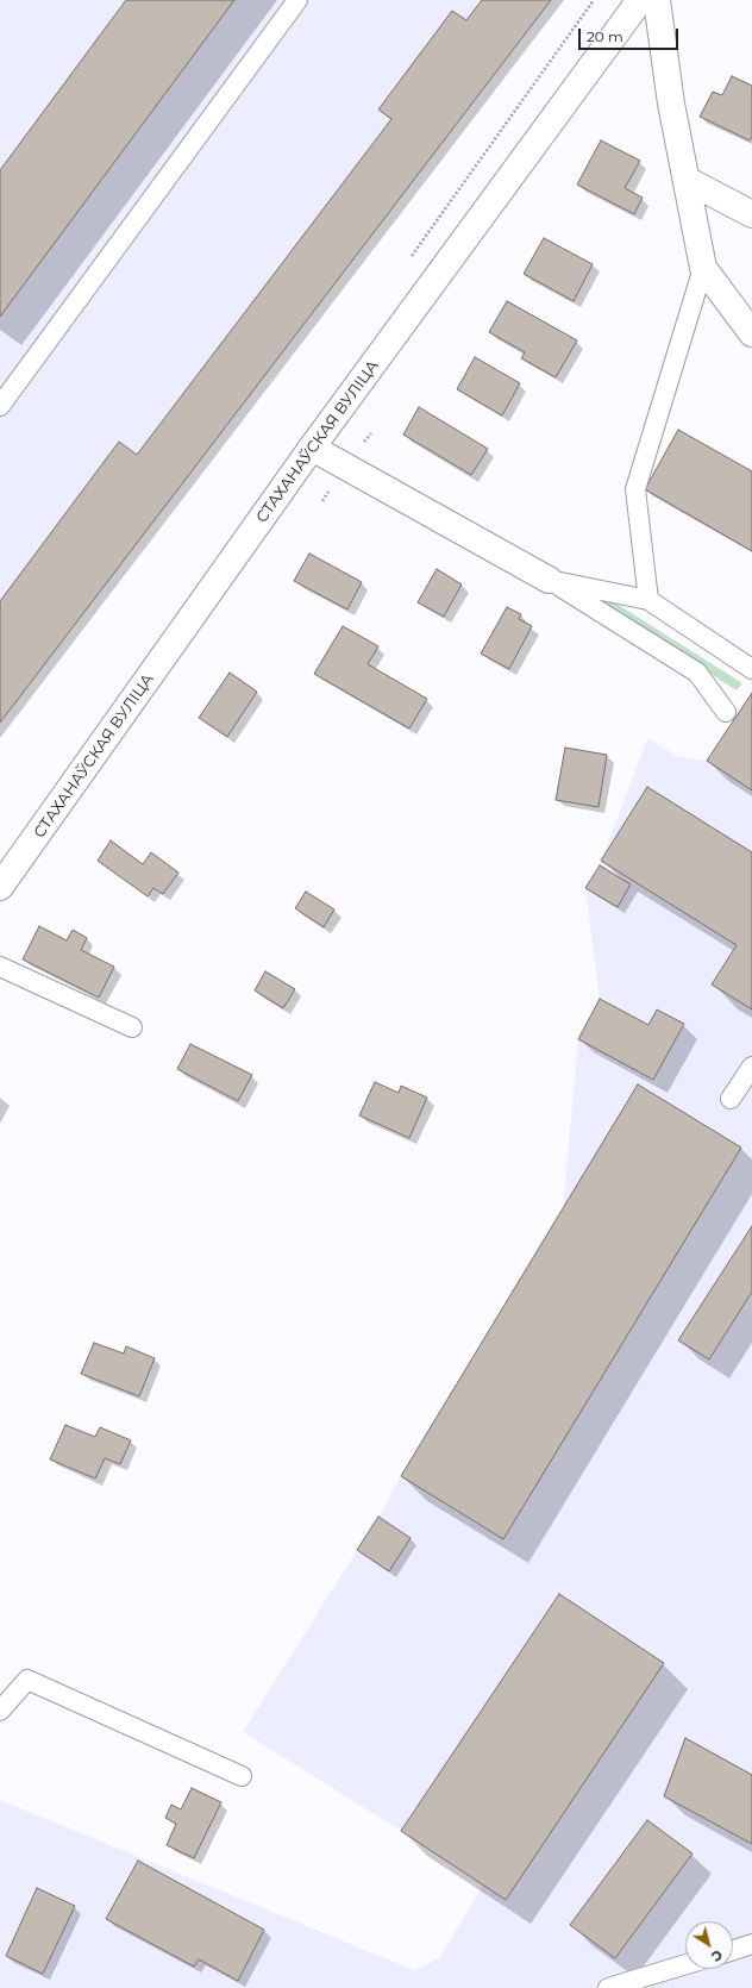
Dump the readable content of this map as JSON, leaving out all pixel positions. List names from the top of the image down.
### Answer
{
  "streets": {
    "street": ["СТАХАНАЎСКАЯ ВУЛІЦА"]
  },
  "scale_bar": "20 m",
  "north": "bottom right"
}
